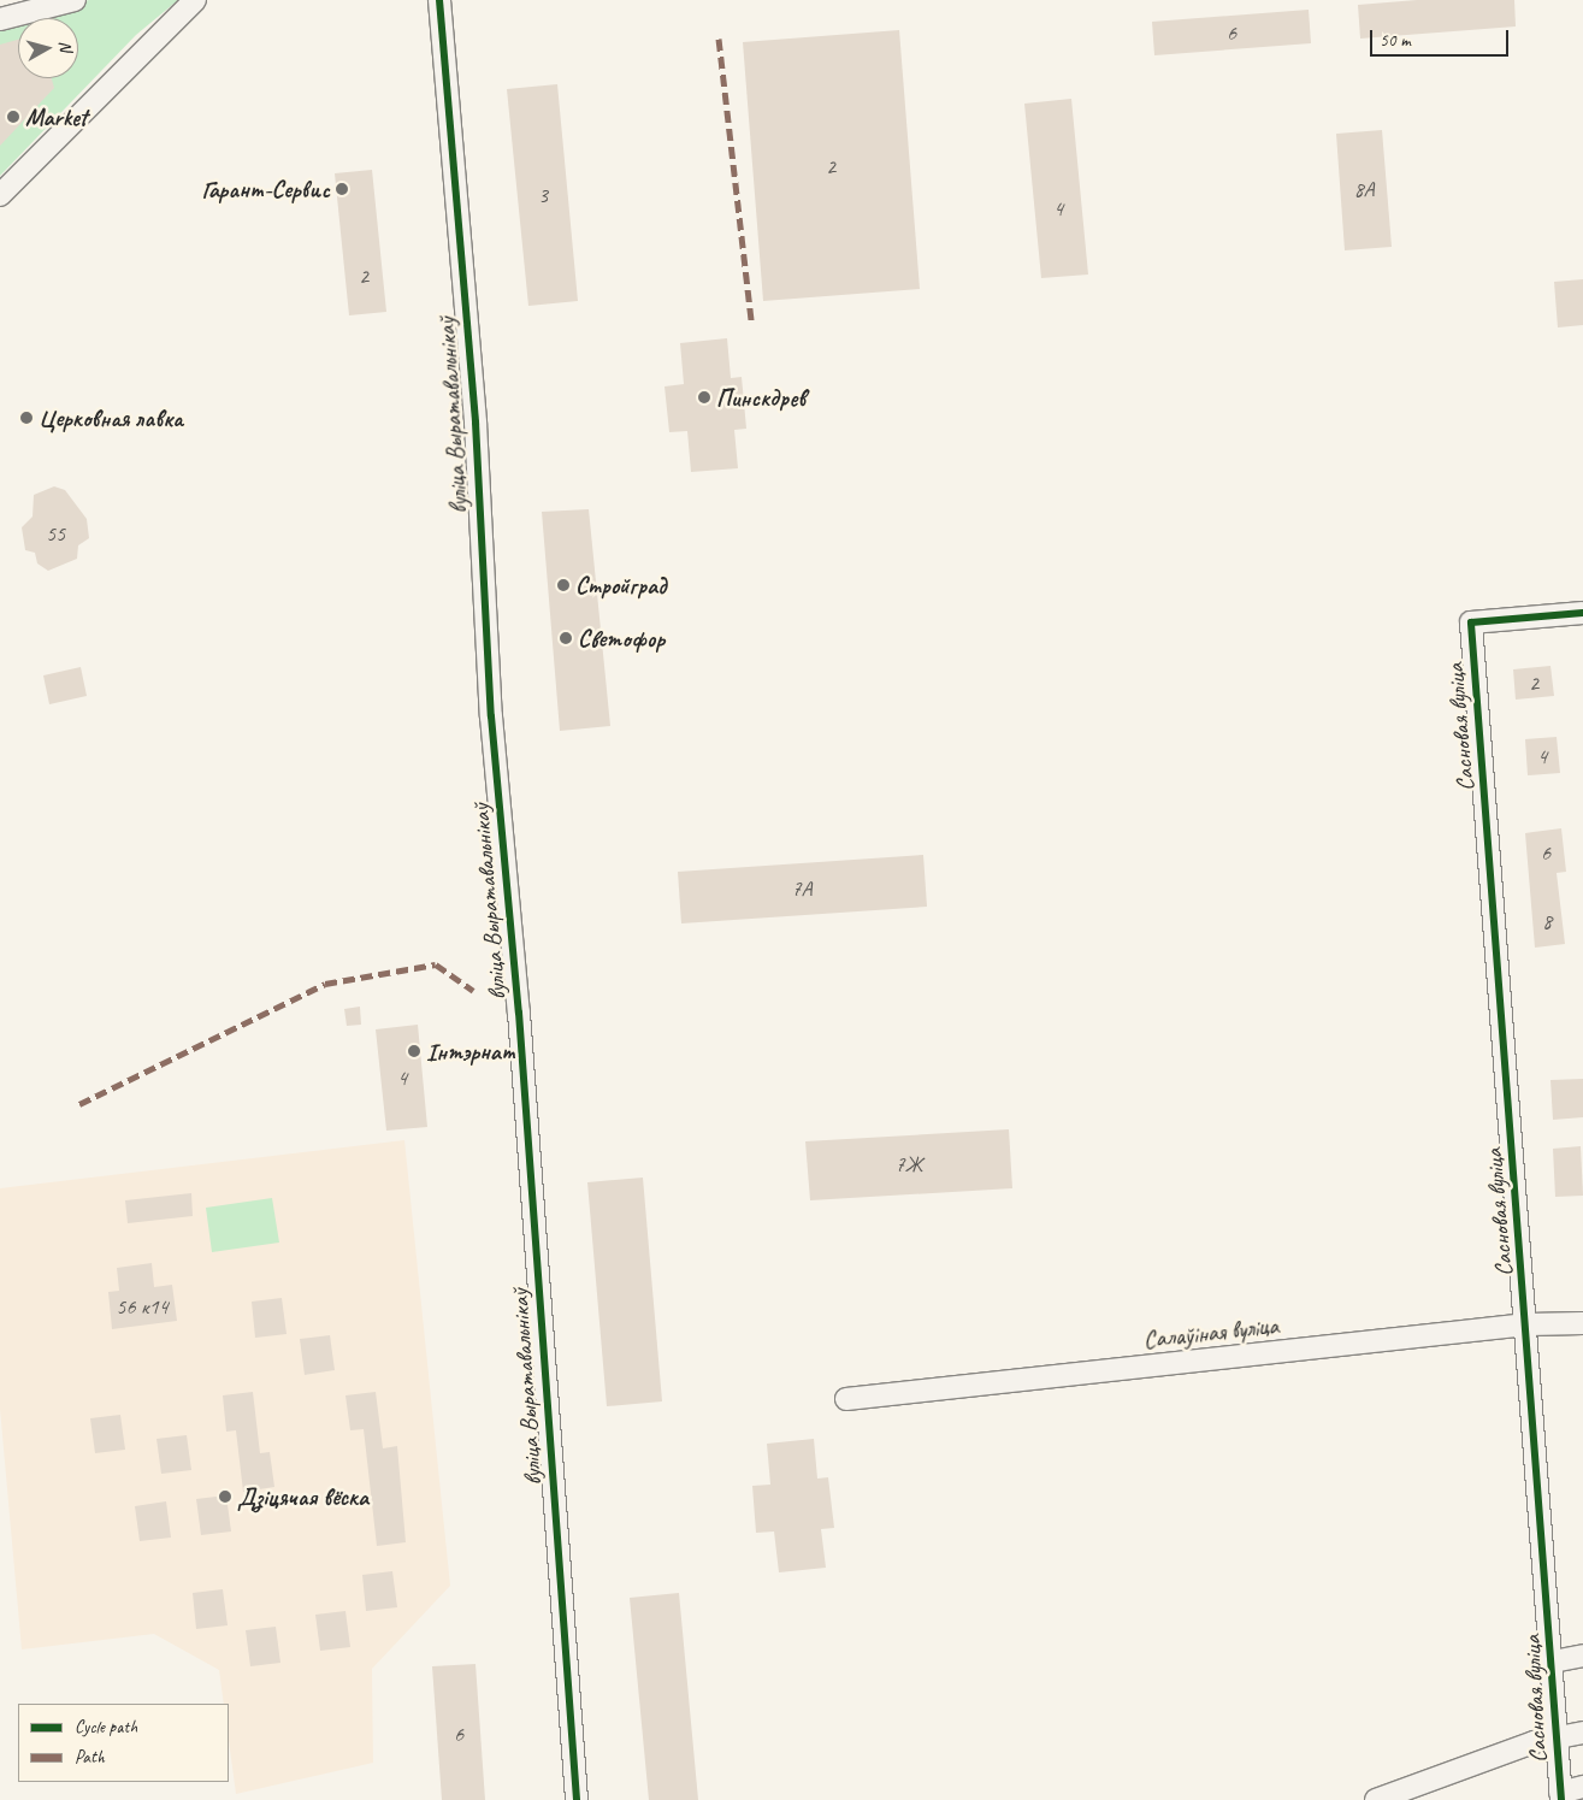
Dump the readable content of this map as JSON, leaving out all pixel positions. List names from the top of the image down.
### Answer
{
  "streets": {
    "street": ["вуліца Выратавальнікаў", "Сасновая вуліца", "Салаўіная вуліца"]
  },
  "crossings": [
    ["Сасновая вуліца", "Салаўіная вуліца"]
  ],
  "places": [
    "Market",
    "Гарант-Сервис",
    "Пинскдрев",
    "Церковная лавка",
    "Стройград",
    "Светофор",
    "Інтэрнат",
    "Дзіцячая вёска"
  ],
  "house_numbers": [
    "6",
    "2",
    "8А",
    "3",
    "4",
    "2",
    "55",
    "2",
    "4",
    "6",
    "7А",
    "8",
    "4",
    "7Ж",
    "56 к14",
    "6"
  ],
  "legend": ["Cycle path", "Path"],
  "scale_bar": "50 m",
  "north": "right"
}
